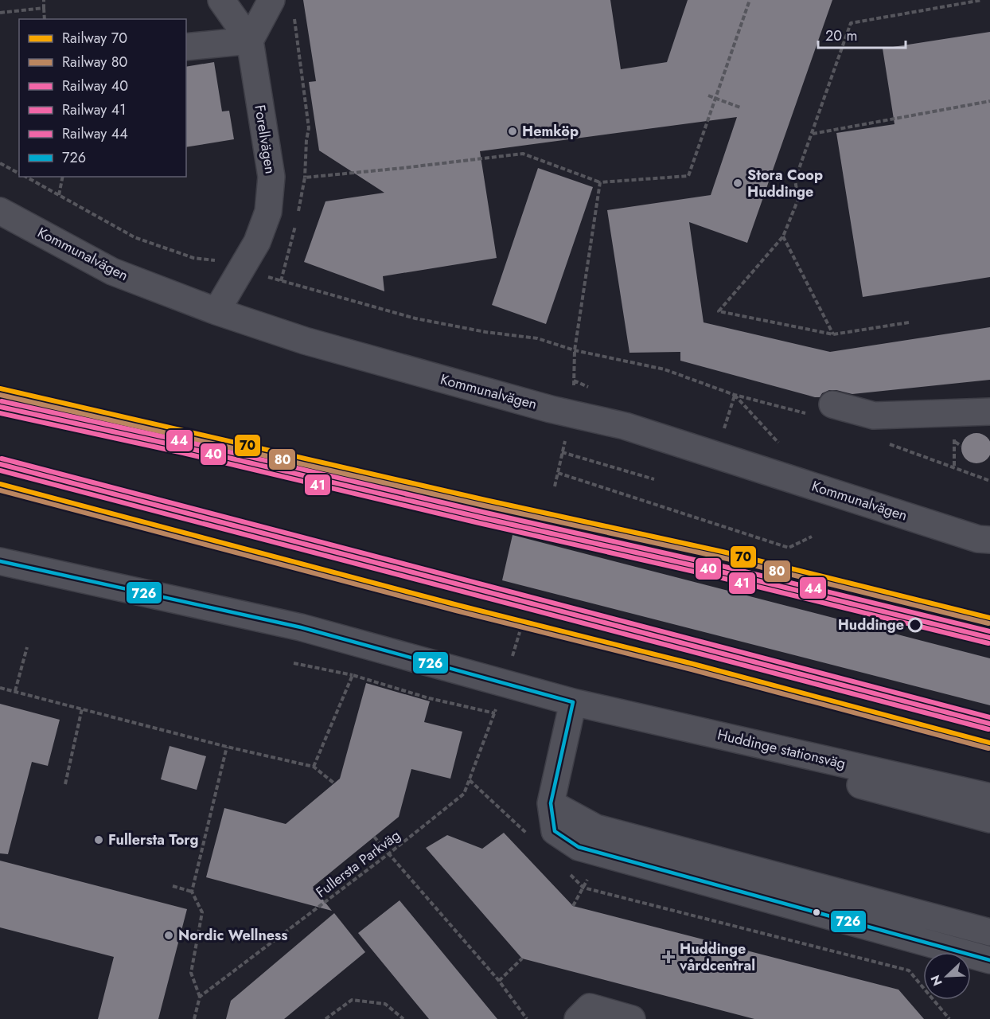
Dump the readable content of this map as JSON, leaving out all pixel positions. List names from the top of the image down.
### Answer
{
  "streets": {
    "street": ["Forellvägen", "Kommunalvägen", "Huddinge stationsväg"],
    "path": ["Fullersta Parkväg"]
  },
  "crossings": [
    ["Forellvägen", "Kommunalvägen"]
  ],
  "places": {
    "other": [
      "Hemköp",
      "Stora Coop Huddinge",
      "Huddinge",
      "Fullersta Torg",
      "Nordic Wellness"
    ],
    "health": ["Huddinge vårdcentral"]
  },
  "lines": [
    "rail line 70",
    "rail line 80",
    "rail line 44",
    "rail line 40",
    "rail line 41",
    "transit line 726"
  ],
  "legend": [
    "Railway 70",
    "Railway 80",
    "Railway 40",
    "Railway 41",
    "Railway 44",
    "726"
  ],
  "scale_bar": "20 m",
  "north": "bottom left"
}
